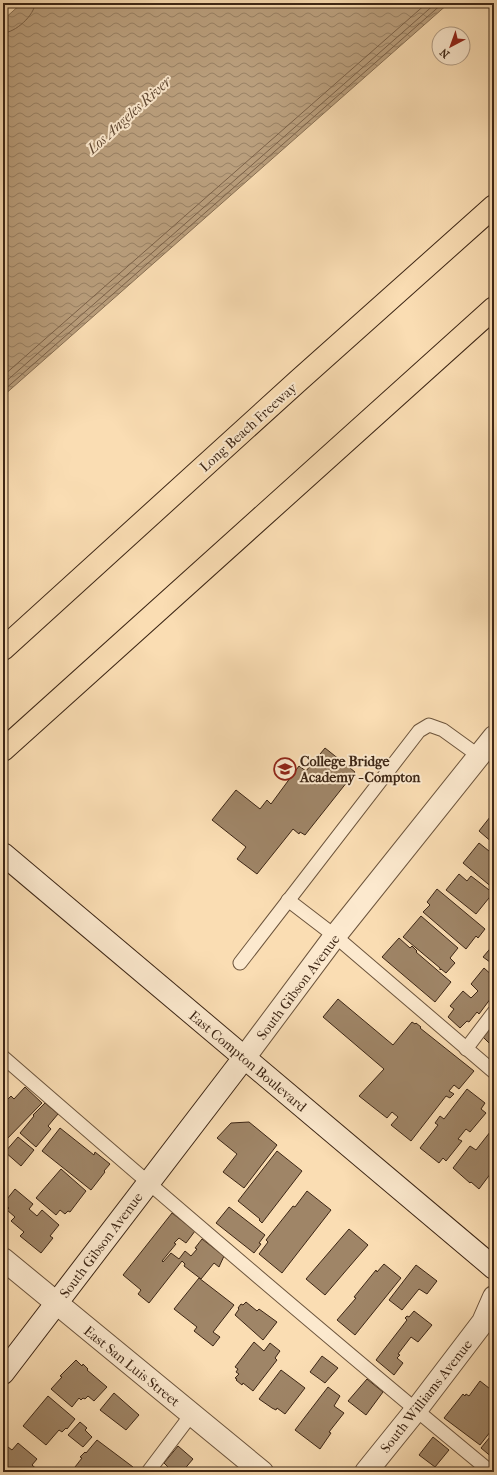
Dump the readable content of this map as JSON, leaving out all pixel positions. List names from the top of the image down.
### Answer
{
  "streets": {
    "highway": ["Long Beach Freeway"],
    "street": [
      "South Gibson Avenue",
      "East Compton Boulevard",
      "East San Luis Street",
      "South Williams Avenue"
    ]
  },
  "crossings": [
    ["South Gibson Avenue", "East Compton Boulevard"],
    ["South Gibson Avenue", "East San Luis Street"]
  ],
  "water": ["Los Angeles River"],
  "places": {
    "school or university": ["College Bridge Academy - Compton"]
  },
  "north": "bottom left"
}
